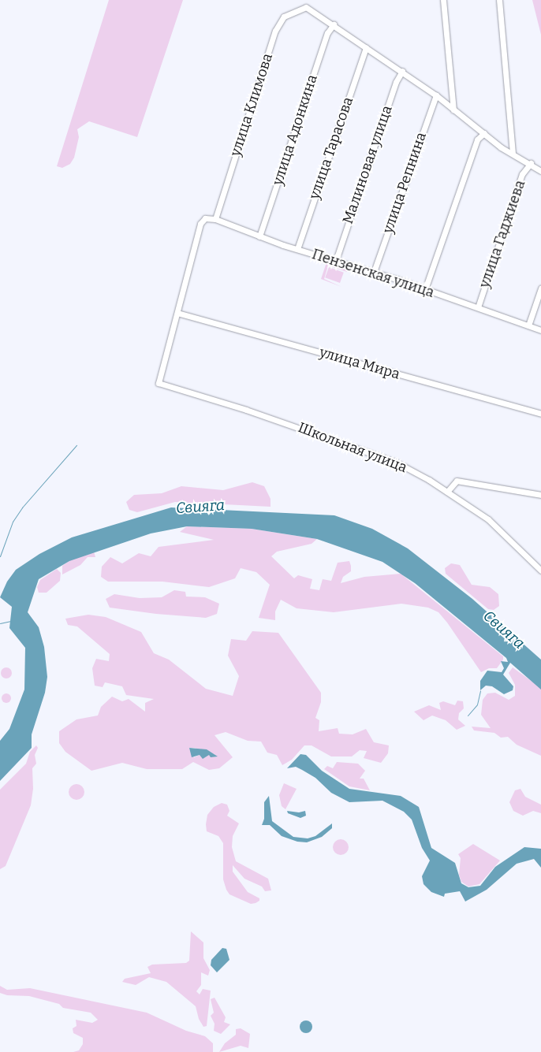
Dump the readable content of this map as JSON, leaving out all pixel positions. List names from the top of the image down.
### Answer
{
  "streets": {
    "street": [
      "улица Климова",
      "улица Адонкина",
      "улица Тарасова",
      "Малиновая улица",
      "улица Репнина",
      "улица Гаджиева",
      "Пензенская улица",
      "улица Мира",
      "Школьная улица"
    ]
  },
  "crossings": [
    ["улица Климова", "улица Адонкина"],
    ["улица Климова", "Пензенская улица"],
    ["улица Адонкина", "Пензенская улица"],
    ["улица Тарасова", "Пензенская улица"],
    ["Малиновая улица", "Пензенская улица"],
    ["улица Репнина", "Пензенская улица"],
    ["улица Гаджиева", "Пензенская улица"],
    ["Пензенская улица", "улица Мира"],
    ["Пензенская улица", "Школьная улица"],
    ["улица Мира", "Школьная улица"]
  ],
  "water": ["Свияга"]
}
